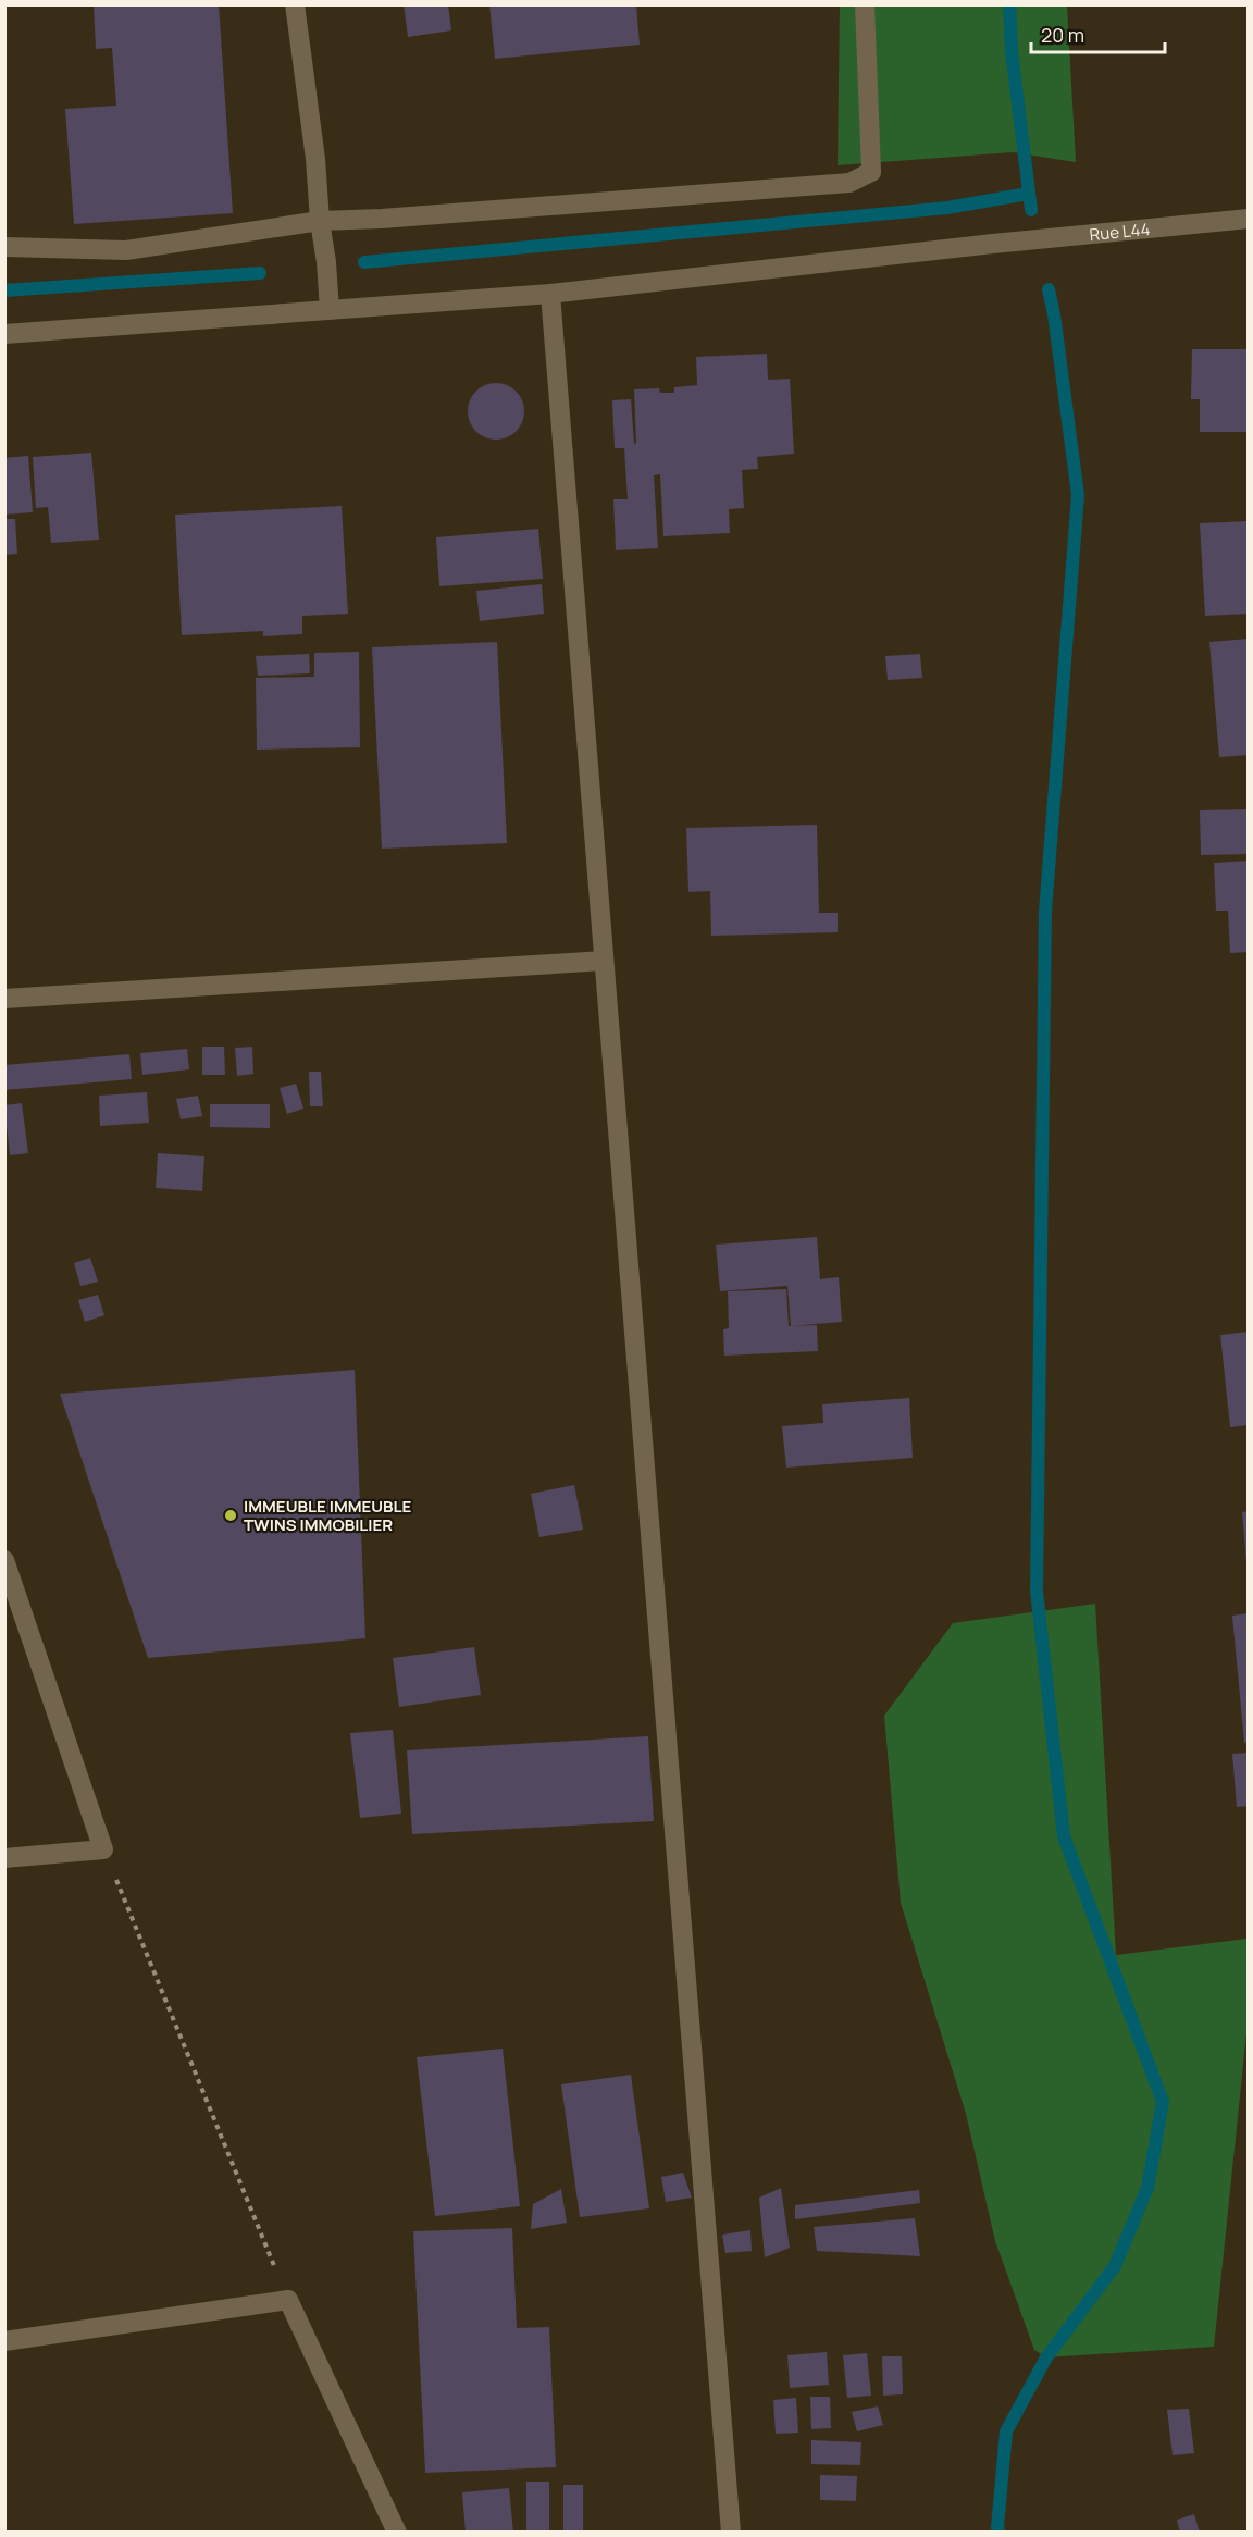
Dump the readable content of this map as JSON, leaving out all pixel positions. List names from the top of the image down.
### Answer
{
  "streets": {
    "street": ["Rue L44"]
  },
  "places": ["IMMEUBLE IMMEUBLE TWINS IMMOBILIER"],
  "scale_bar": "20 m"
}
